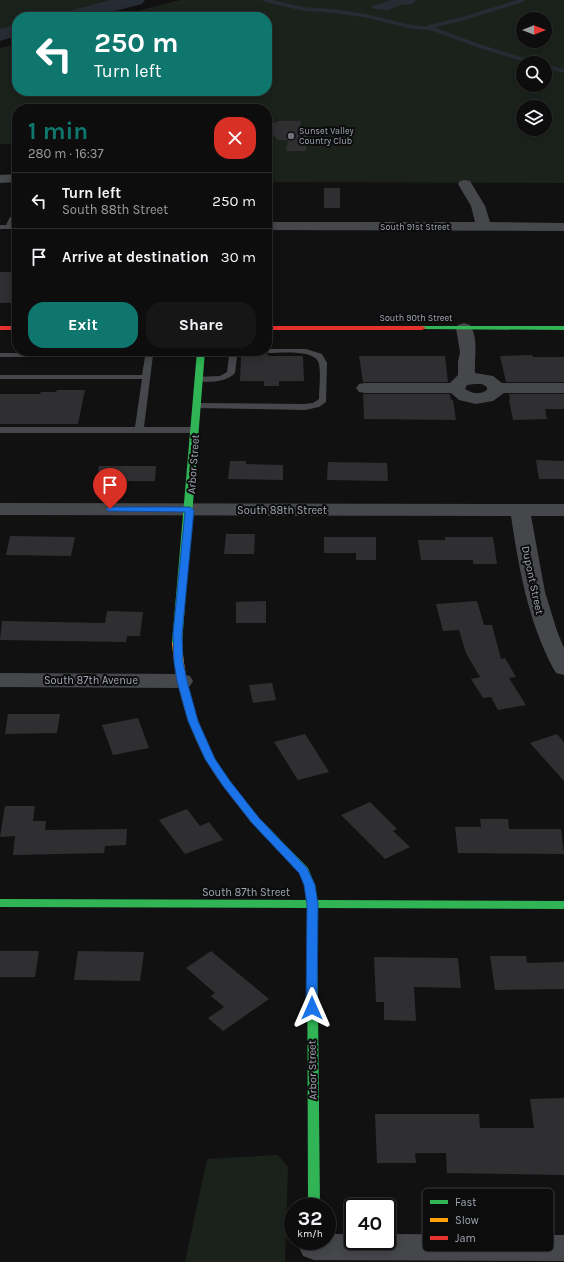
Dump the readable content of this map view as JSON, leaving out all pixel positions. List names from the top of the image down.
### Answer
{
  "streets": {
    "street": [
      "South 91st Street",
      "South 90th Street",
      "Arbor Street",
      "South 88th Street",
      "Dupont Street",
      "South 87th Avenue",
      "South 87th Street"
    ]
  },
  "crossings": [
    ["Arbor Street", "South 88th Street"],
    ["Arbor Street", "South 87th Avenue"],
    ["Arbor Street", "South 87th Street"],
    ["South 88th Street", "Dupont Street"]
  ],
  "places": ["Sunset Valley Country Club"],
  "legend": ["Fast", "Slow", "Jam"],
  "north": "right",
  "page": {
    "turn": ["250 m", "Turn left"],
    "heading": ["1 min", "280 m · 16:37"],
    "list": [
      {
        "name": "Turn left",
        "note": "South 88th Street",
        "value": "250 m"
      },
      {
        "name": "Arrive at destination",
        "value": "30 m"
      }
    ],
    "buttons": ["Exit", "Share"],
    "speed": "32 km/h",
    "limit": "40"
  }
}
